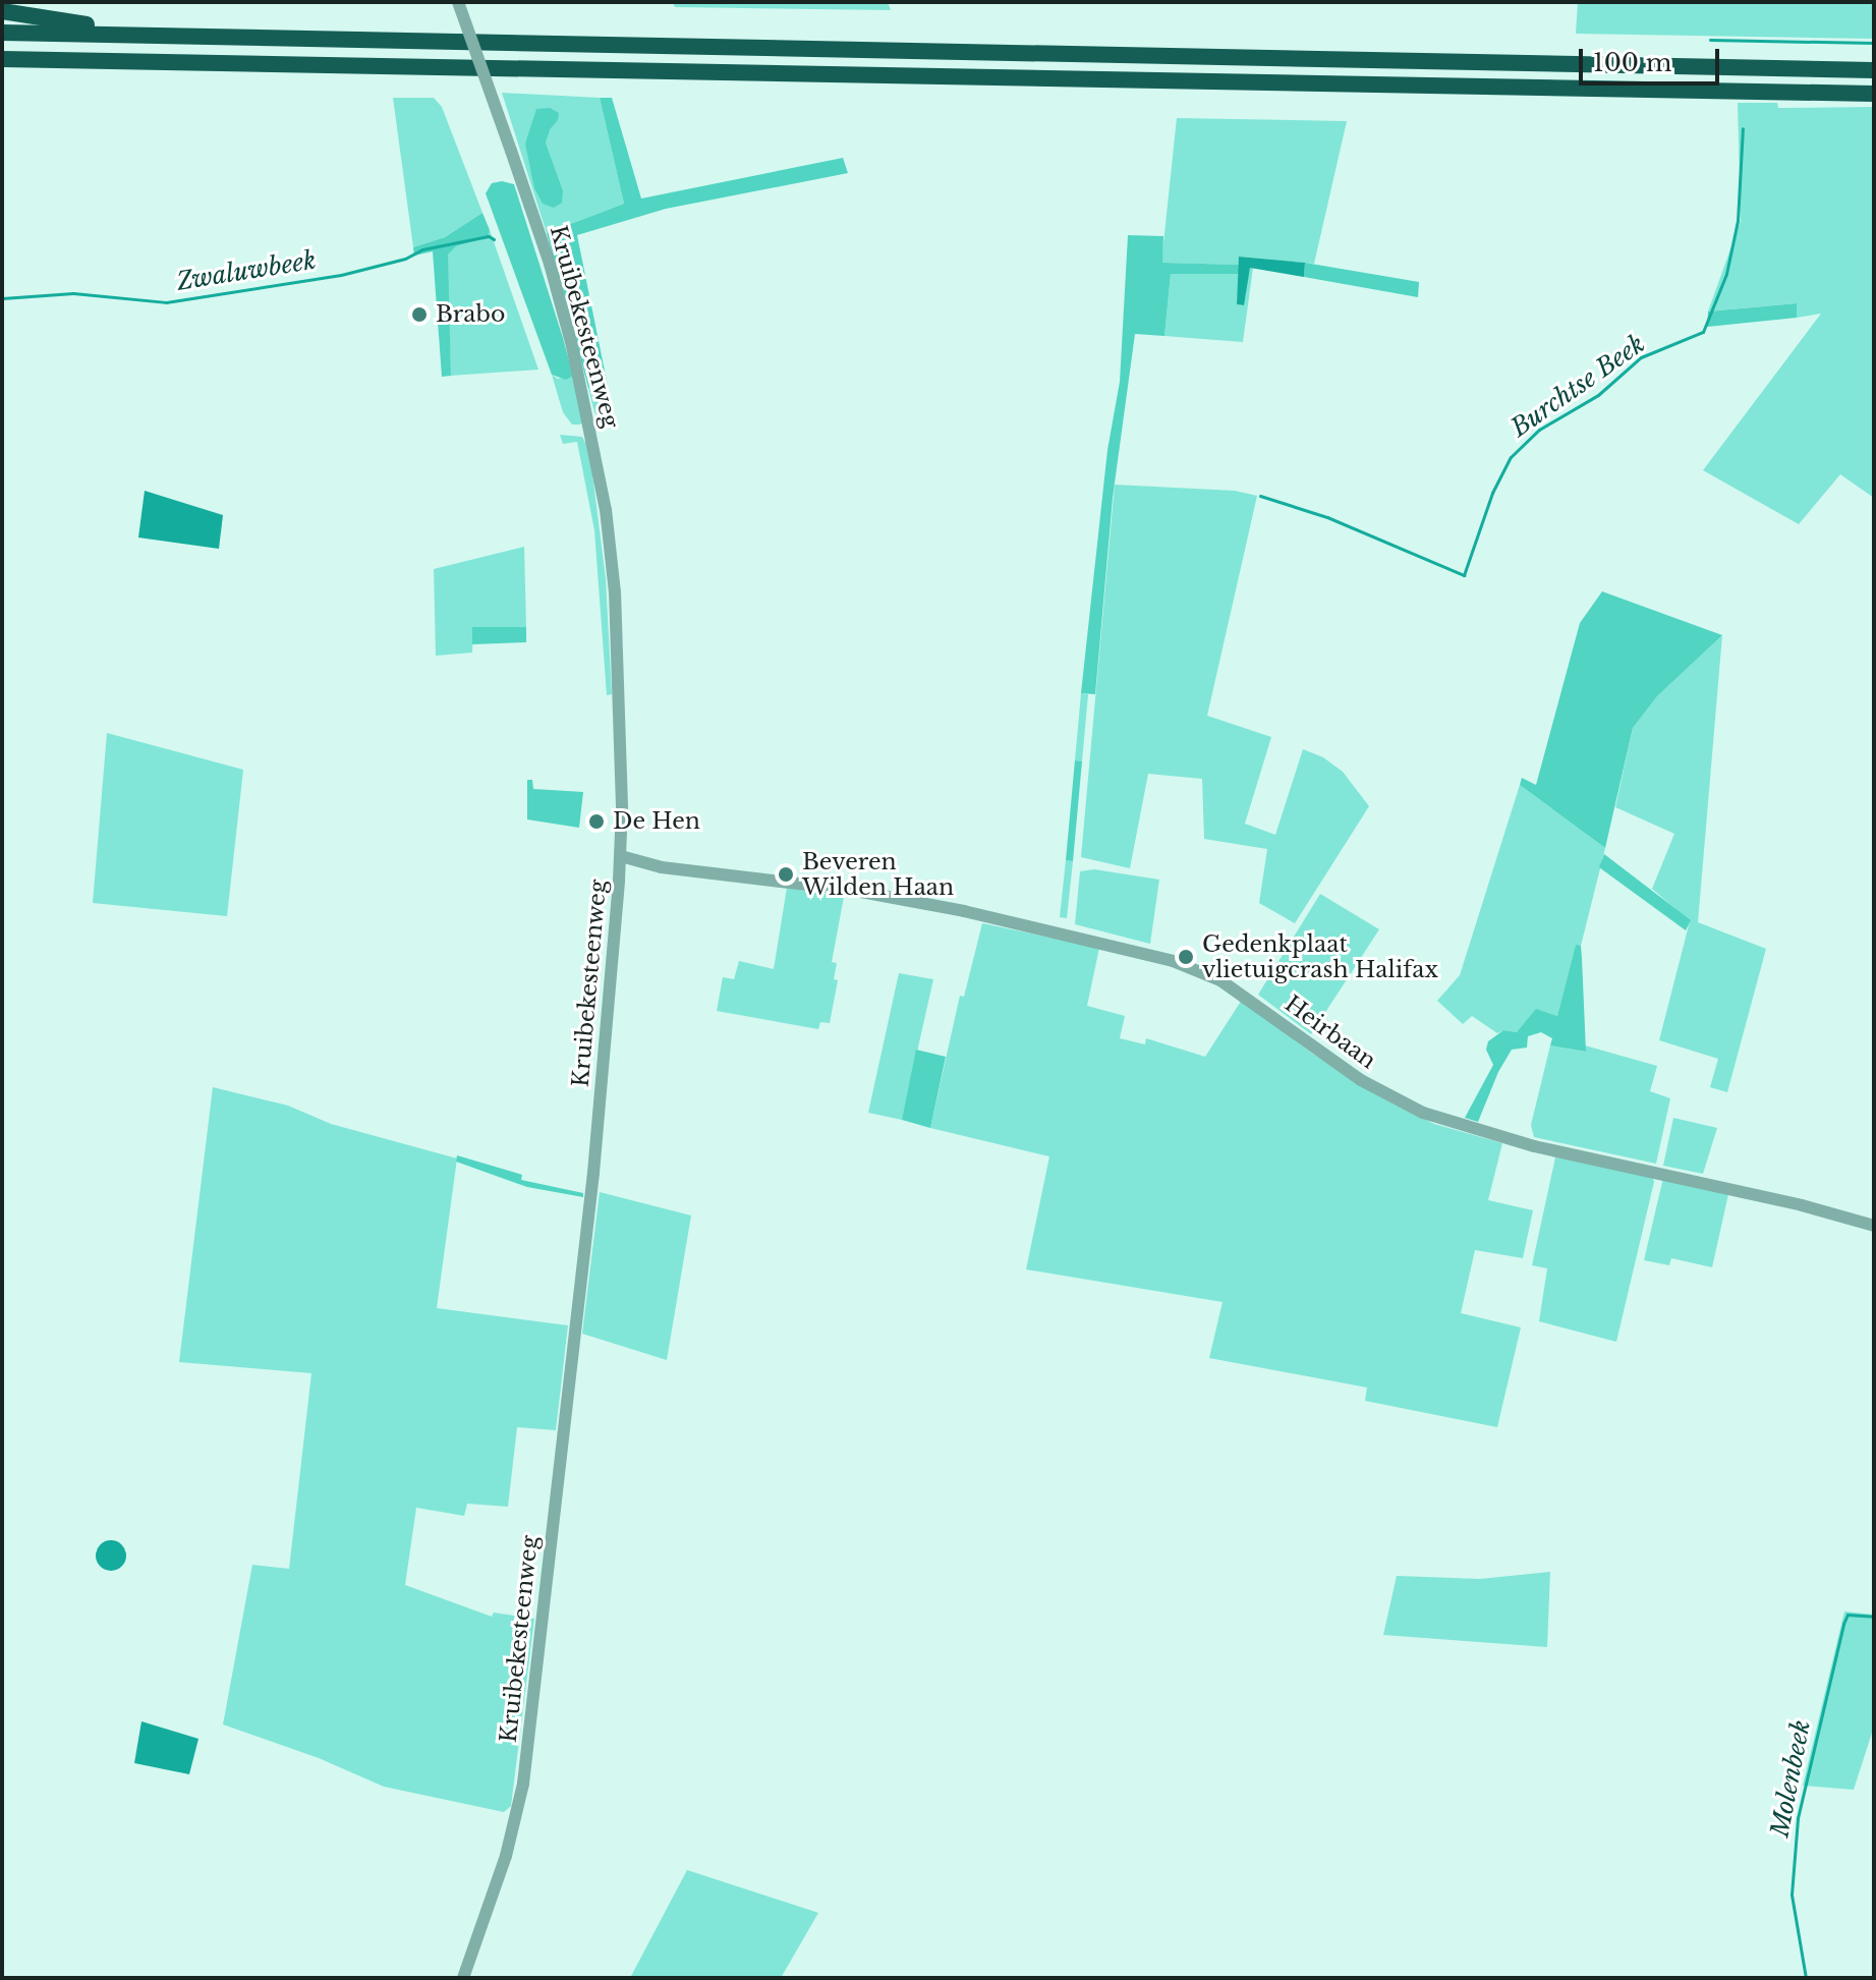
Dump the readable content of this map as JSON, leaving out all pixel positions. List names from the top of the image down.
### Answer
{
  "streets": {
    "street": ["Kruibekesteenweg", "Heirbaan"]
  },
  "crossings": [
    ["Kruibekesteenweg", "Heirbaan"]
  ],
  "water": ["Zwaluwbeek", "Burchtse Beek", "Molenbeek"],
  "places": [
    "Brabo",
    "De Hen",
    "Beveren Wilden Haan",
    "Gedenkplaat vlietuigcrash Halifax"
  ],
  "scale_bar": "100 m"
}
